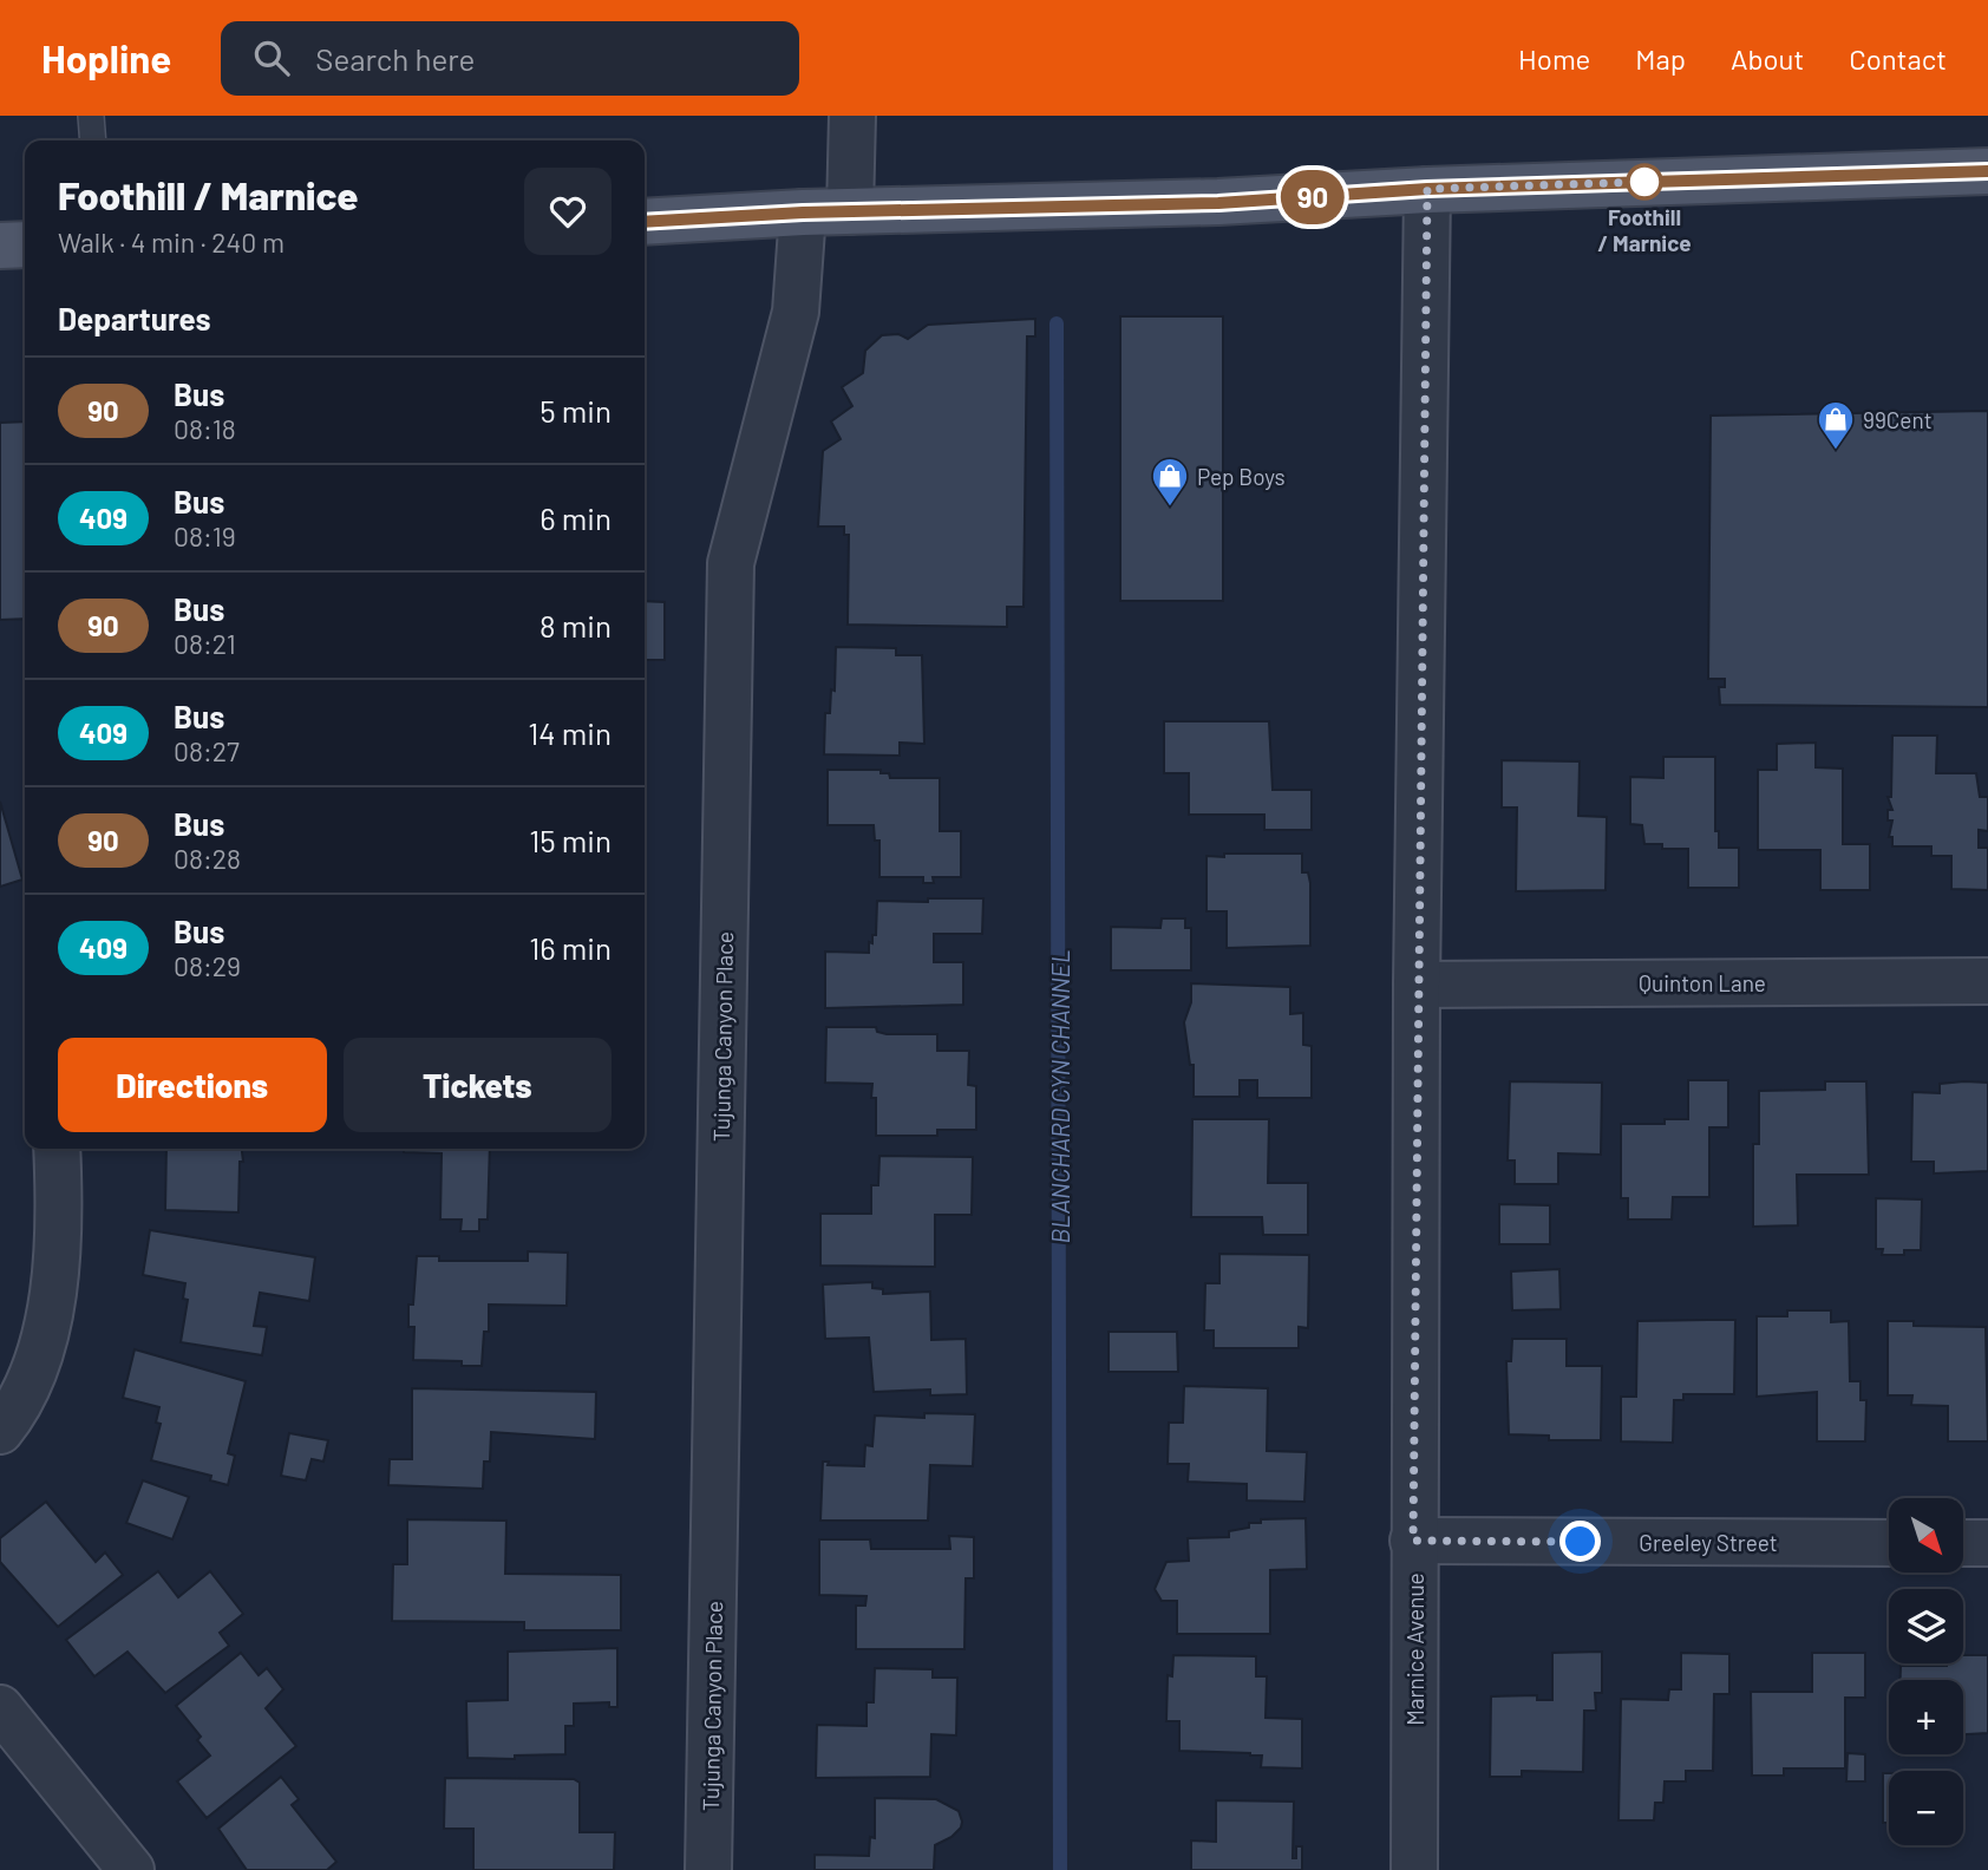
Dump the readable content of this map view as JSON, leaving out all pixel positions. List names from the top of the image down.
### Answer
{
  "streets": {
    "street": [
      "Quinton Lane",
      "Tujunga Canyon Place",
      "Greeley Street",
      "Marnice Avenue"
    ]
  },
  "crossings": [
    ["Quinton Lane", "Marnice Avenue"],
    ["Greeley Street", "Marnice Avenue"]
  ],
  "water": ["BLANCHARD CYN CHANNEL"],
  "places": {
    "other": ["Foothill / Marnice"],
    "shop": ["99Cent", "Pep Boys"]
  },
  "lines": ["bus line 90"],
  "north": "bottom right",
  "page": {
    "header": "Hopline",
    "search": "Search here",
    "nav": [
      "Home",
      "Map",
      "About",
      "Contact"
    ],
    "on_map": "90",
    "heading": [
      ["Foothill / Marnice", "Walk · 4 min · 240 m"],
      "Departures"
    ],
    "list": [
      {
        "mark": "90",
        "name": "Bus",
        "note": "08:18",
        "value": "5 min"
      },
      {
        "mark": "409",
        "name": "Bus",
        "note": "08:19",
        "value": "6 min"
      },
      {
        "mark": "90",
        "name": "Bus",
        "note": "08:21",
        "value": "8 min"
      },
      {
        "mark": "409",
        "name": "Bus",
        "note": "08:27",
        "value": "14 min"
      },
      {
        "mark": "90",
        "name": "Bus",
        "note": "08:28",
        "value": "15 min"
      },
      {
        "mark": "409",
        "name": "Bus",
        "note": "08:29",
        "value": "16 min"
      }
    ],
    "buttons": ["Directions", "Tickets"],
    "map_buttons": ["+", "−"]
  }
}
